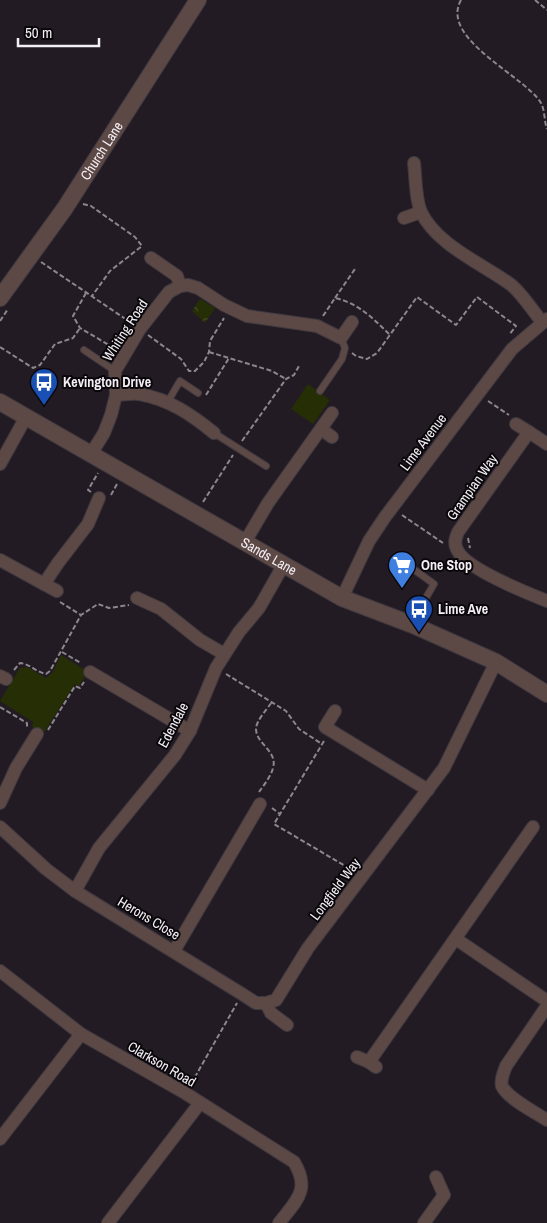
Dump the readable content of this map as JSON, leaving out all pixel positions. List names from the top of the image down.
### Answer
{
  "streets": {
    "street": [
      "Church Lane",
      "Whiting Road",
      "Lime Avenue",
      "Grampian Way",
      "Sands Lane",
      "Edendale",
      "Longfield Way",
      "Herons Close",
      "Clarkson Road"
    ]
  },
  "crossings": [
    ["Whiting Road", "Sands Lane"],
    ["Lime Avenue", "Sands Lane"],
    ["Sands Lane", "Edendale"],
    ["Sands Lane", "Longfield Way"],
    ["Edendale", "Herons Close"],
    ["Longfield Way", "Herons Close"]
  ],
  "places": {
    "bus stop": ["Kevington Drive", "Lime Ave"],
    "supermarket": ["One Stop"]
  },
  "scale_bar": "50 m"
}
